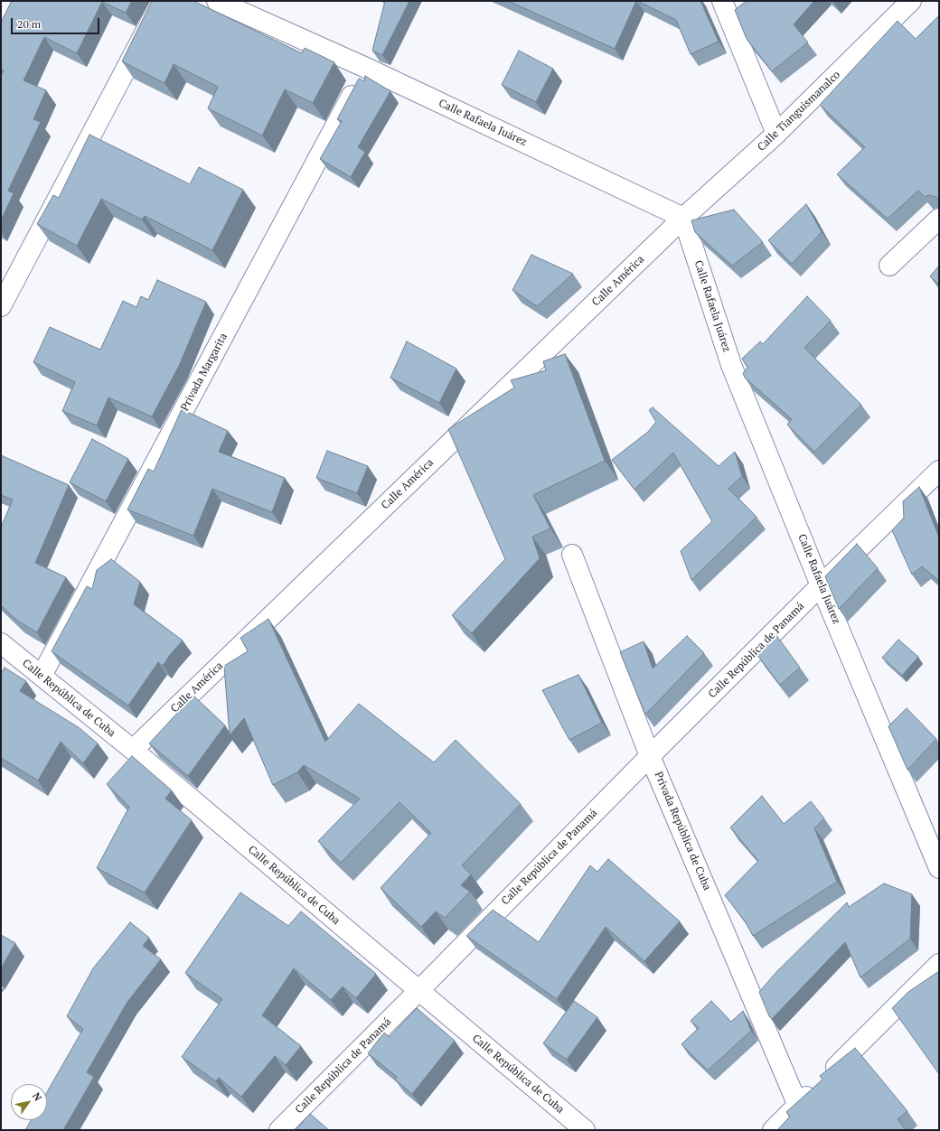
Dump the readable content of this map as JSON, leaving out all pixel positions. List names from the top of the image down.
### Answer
{
  "streets": {
    "street": [
      "Calle Tianguismanalco",
      "Calle Rafaela Juárez",
      "Calle América",
      "Privada Margarita",
      "Calle República de Panamá",
      "Calle República de Cuba",
      "Privada República de Cuba"
    ]
  },
  "crossings": [
    ["Calle Tianguismanalco", "Calle Rafaela Juárez"],
    ["Calle Tianguismanalco", "Calle América"],
    ["Calle Rafaela Juárez", "Calle América"],
    ["Calle Rafaela Juárez", "Privada Margarita"],
    ["Calle Rafaela Juárez", "Calle República de Panamá"],
    ["Calle América", "Calle República de Cuba"],
    ["Privada Margarita", "Calle República de Cuba"],
    ["Calle República de Panamá", "Calle República de Cuba"],
    ["Calle República de Panamá", "Privada República de Cuba"]
  ],
  "scale_bar": "20 m",
  "north": "top right"
}
